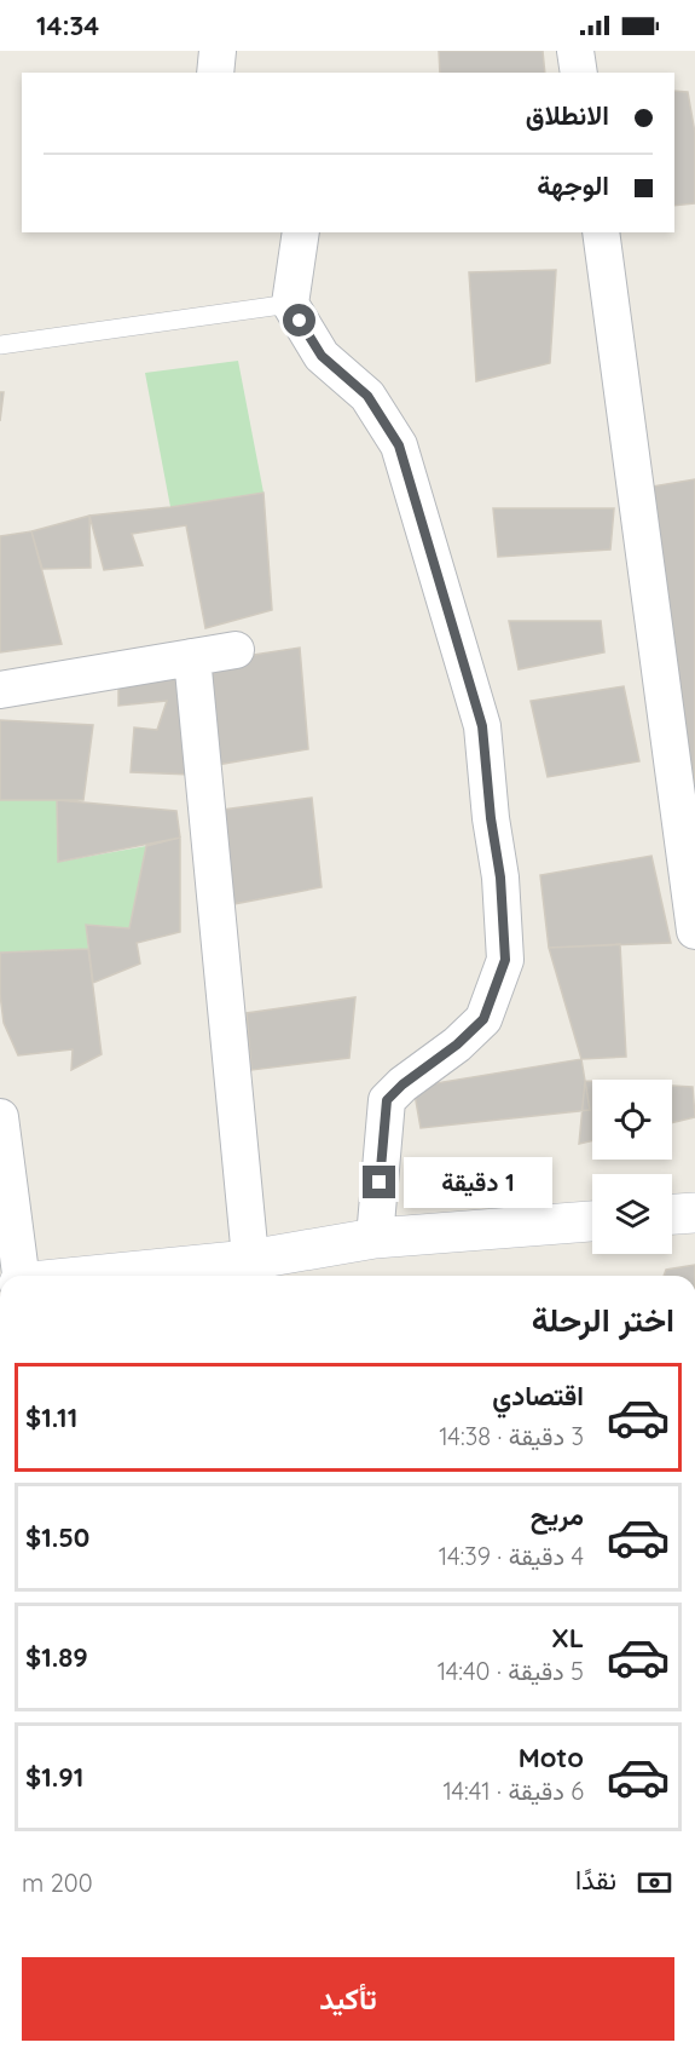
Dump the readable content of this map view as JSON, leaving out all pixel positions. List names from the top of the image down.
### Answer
{
  "page": {
    "status": "14:34",
    "banner": ["الانطلاق", "الوجهة"],
    "bubble": "1 دقيقة",
    "heading": "اختر الرحلة",
    "list": [
      {
        "name": "اقتصادي",
        "note": "3 دقيقة · 14:38",
        "value": "$1.11"
      },
      {
        "name": "مريح",
        "note": "4 دقيقة · 14:39",
        "value": "$1.50"
      },
      {
        "name": "XL",
        "note": "5 دقيقة · 14:40",
        "value": "$1.89"
      },
      {
        "name": "Moto",
        "note": "6 دقيقة · 14:41",
        "value": "$1.91"
      }
    ],
    "pay": ["نقدًا", "200 m"],
    "buttons": "تأكيد"
  }
}
